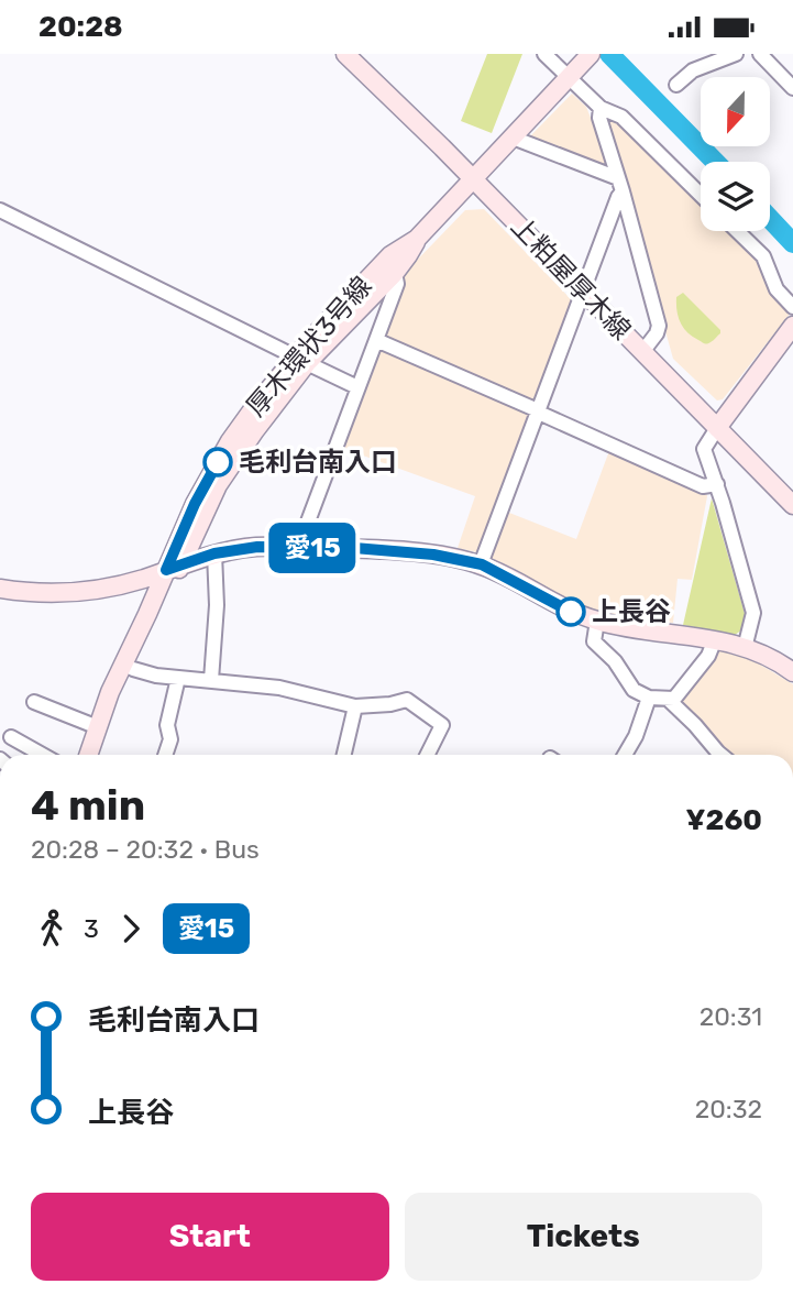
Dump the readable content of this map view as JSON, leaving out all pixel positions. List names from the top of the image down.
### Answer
{
  "streets": {
    "street": ["上粕屋厚木線", "厚木環状3号線"]
  },
  "crossings": [
    ["上粕屋厚木線", "厚木環状3号線"]
  ],
  "places": ["毛利台南入口", "上長谷"],
  "lines": ["bus line 愛15"],
  "north": "bottom",
  "page": {
    "status": "20:28",
    "on_map": "愛15",
    "heading": ["4 min", "20:28 – 20:32 · Bus", "¥260"],
    "legs": ["3", "愛15"],
    "list": [
      {
        "name": "毛利台南入口",
        "value": "20:31"
      },
      {
        "name": "上長谷",
        "value": "20:32"
      }
    ],
    "buttons": ["Start", "Tickets"]
  }
}
